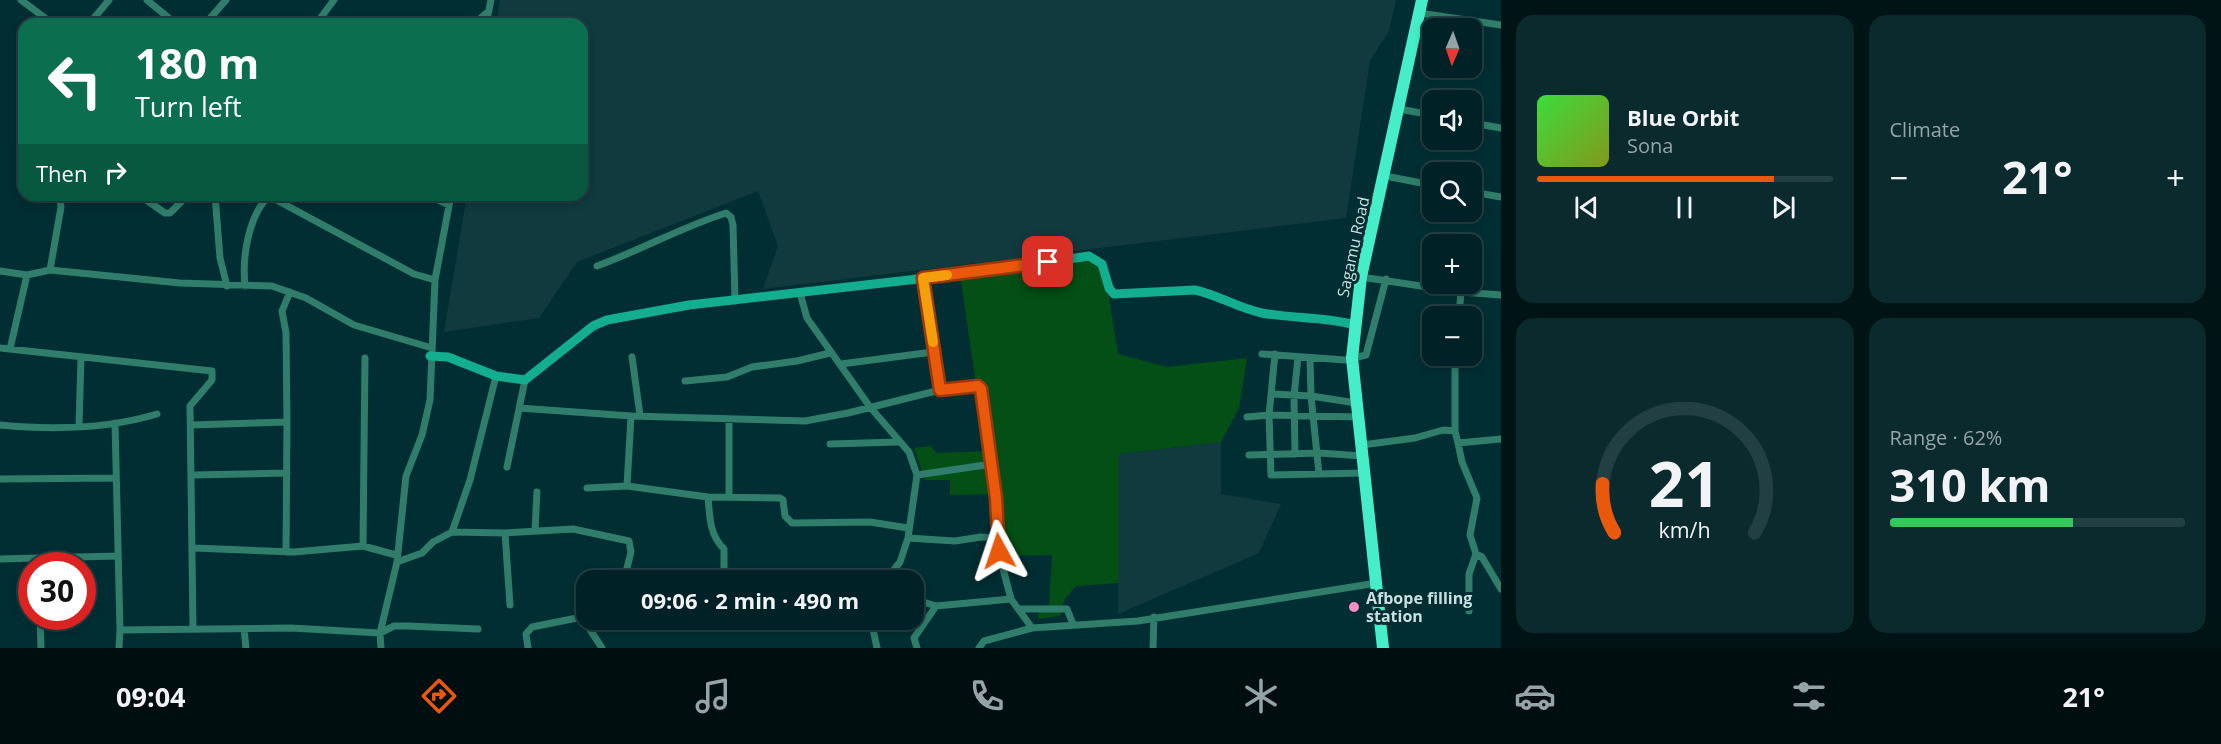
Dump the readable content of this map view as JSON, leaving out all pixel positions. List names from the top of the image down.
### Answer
{
  "streets": {
    "highway": ["Sagamu Road"]
  },
  "places": ["Afbope filling station"],
  "north": "bottom",
  "page": {
    "tile": [
      "Climate",
      ["Range · 62%", "310 km"]
    ],
    "map_buttons": ["+", "−"],
    "turn": ["180 m", "Turn left"],
    "song": ["Blue Orbit", "Sona"],
    "then": "Then",
    "heat": ["−", "21°", "+"],
    "limit": "30",
    "trip": "09:06 · 2 min · 490 m",
    "tabs": ["09:04", "21°"],
    "gauge": ["21", "km/h"]
  }
}
